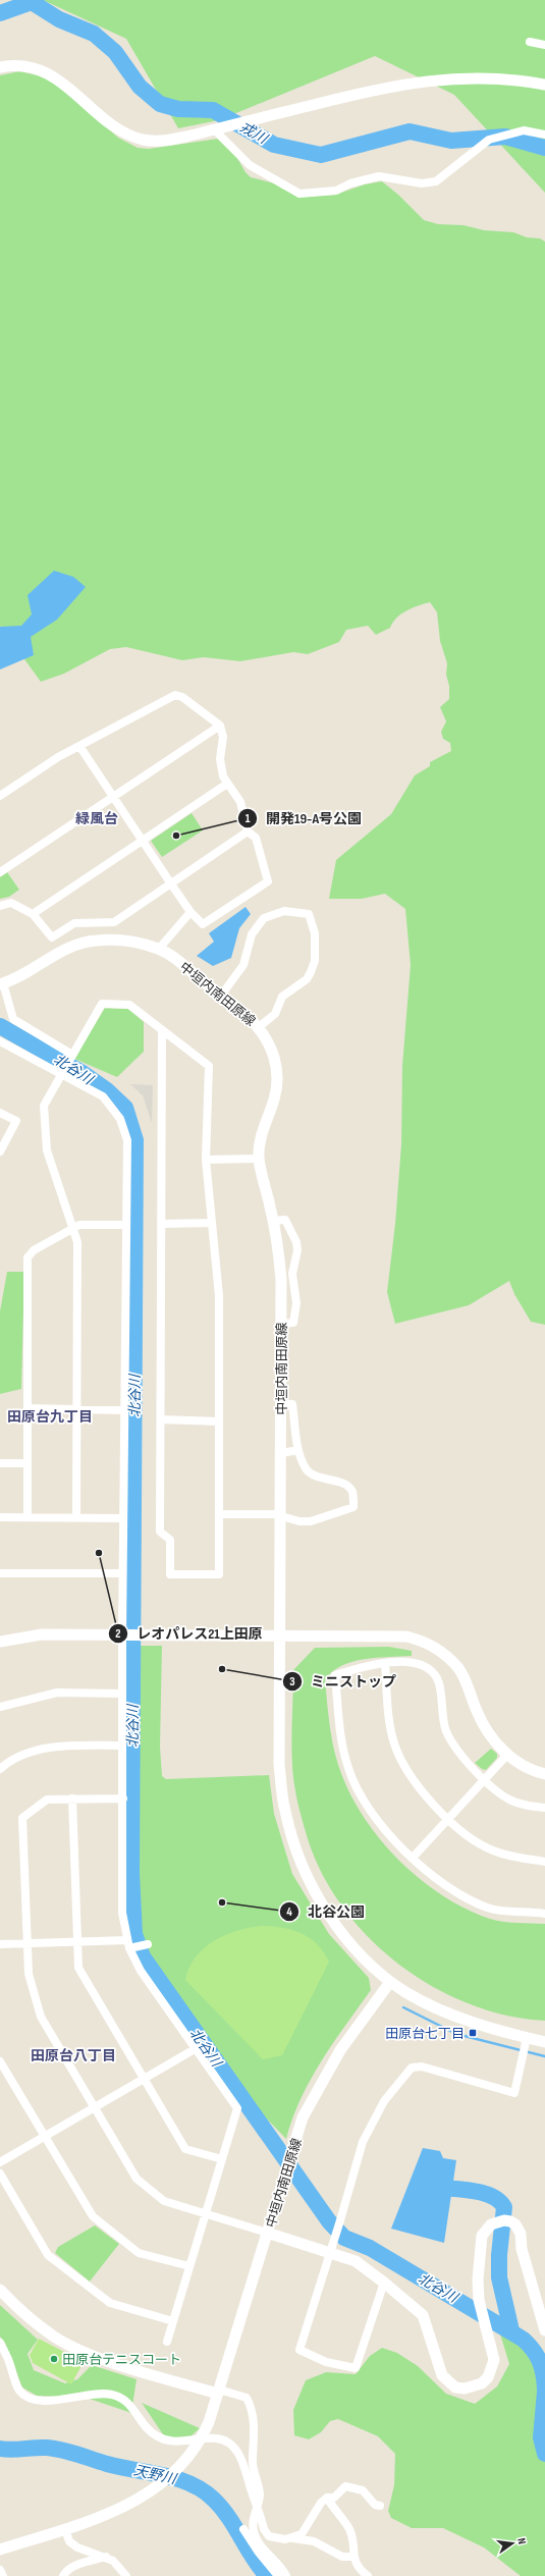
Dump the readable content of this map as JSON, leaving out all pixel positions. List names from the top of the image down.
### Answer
{
  "streets": {
    "main road": ["中垣内南田原線"]
  },
  "districts": ["緑風台", "田原台九丁目", "田原台八丁目"],
  "water": ["戎川", "北谷川", "天野川"],
  "places": {
    "other": [
      "開発19-A号公園",
      "レオパレス21上田原",
      "ミニストップ",
      "北谷公園",
      "田原台テニスコート"
    ],
    "transit": ["田原台七丁目"]
  },
  "north": "right"
}
